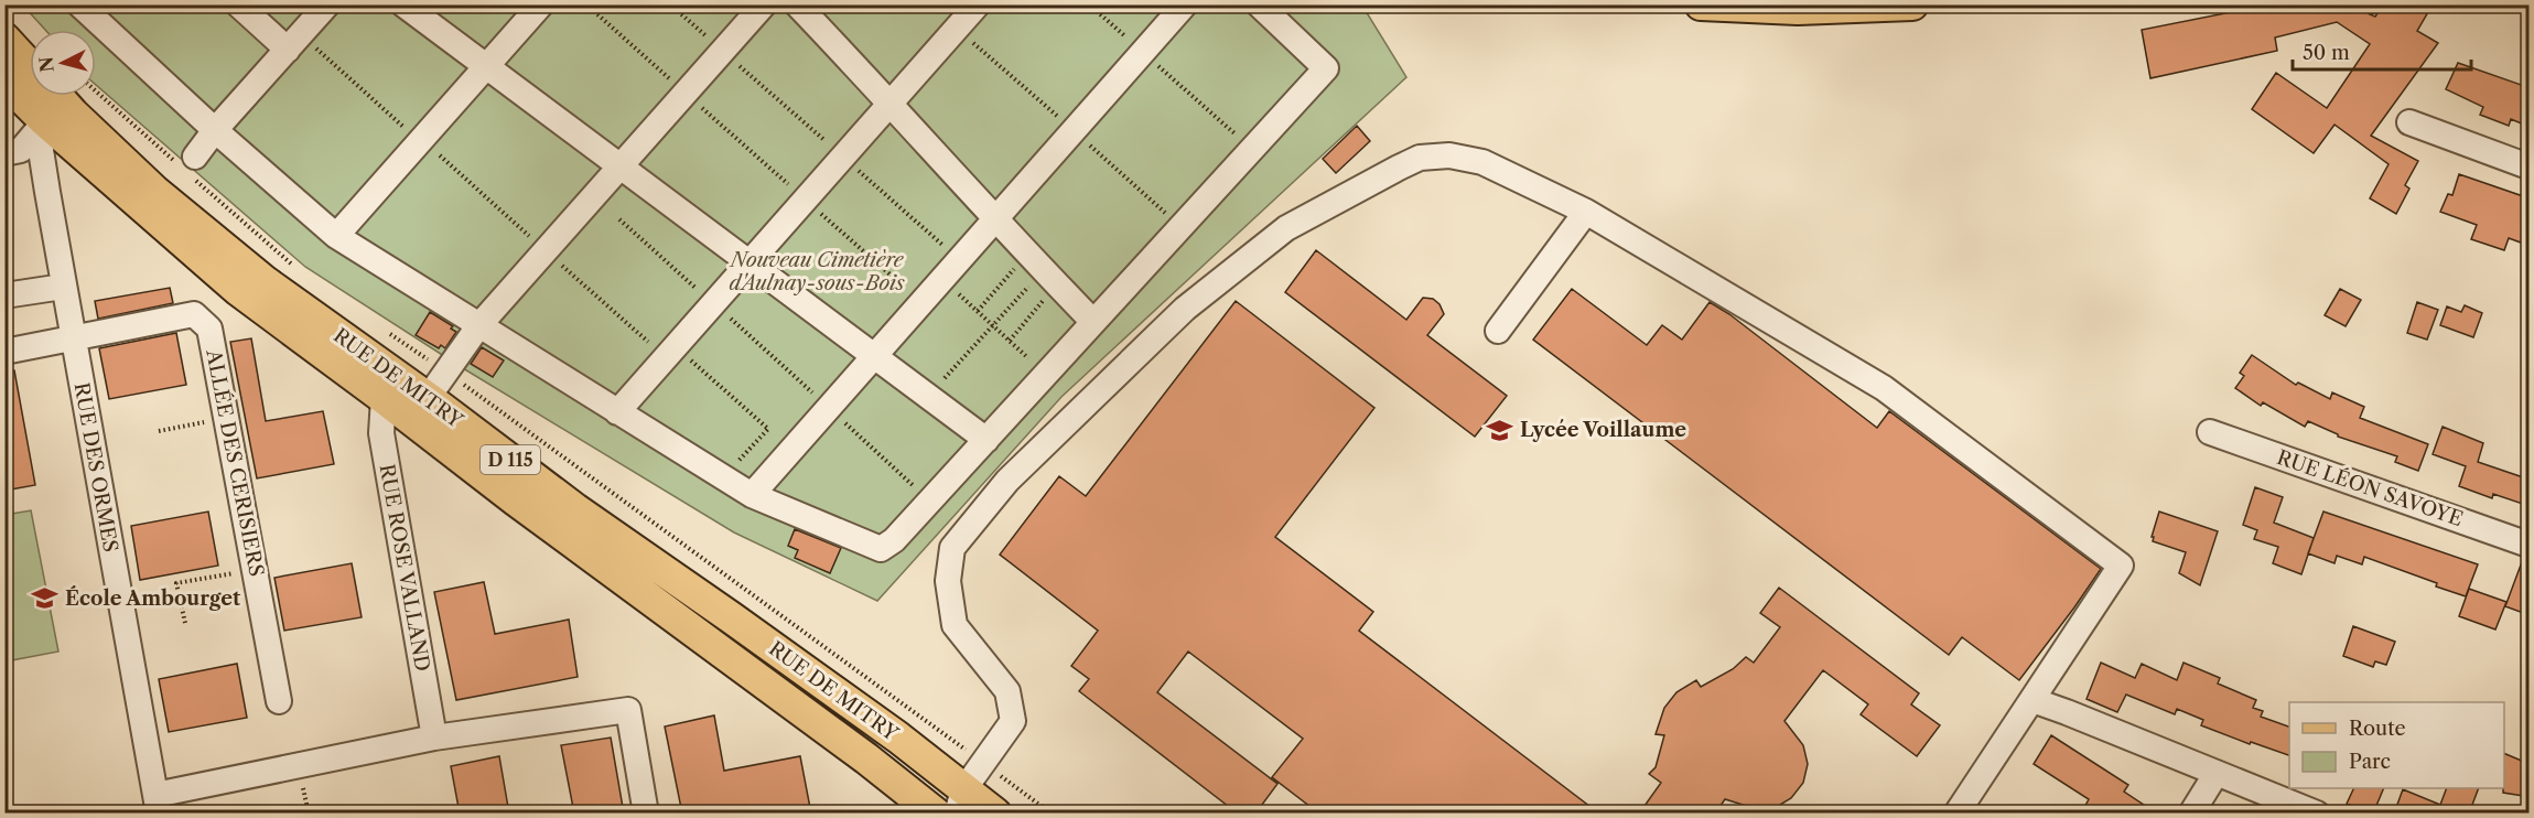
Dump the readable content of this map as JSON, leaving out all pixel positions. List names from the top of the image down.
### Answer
{
  "streets": {
    "main road": ["RUE DE MITRY", "D 115"],
    "street": [
      "ALLÉE DES CERISIERS",
      "RUE DES ORMES",
      "RUE LÉON SAVOYE",
      "RUE ROSE VALLAND"
    ]
  },
  "crossings": [
    ["RUE DE MITRY", "RUE DES ORMES"],
    ["RUE DE MITRY", "RUE ROSE VALLAND"],
    ["ALLÉE DES CERISIERS", "RUE DES ORMES"]
  ],
  "parks": ["Nouveau Cimetière d'Aulnay-sous-Bois"],
  "places": {
    "school or university": ["Lycée Voillaume", "École Ambourget"]
  },
  "legend": ["Route", "Parc"],
  "scale_bar": "50 m",
  "north": "left"
}
